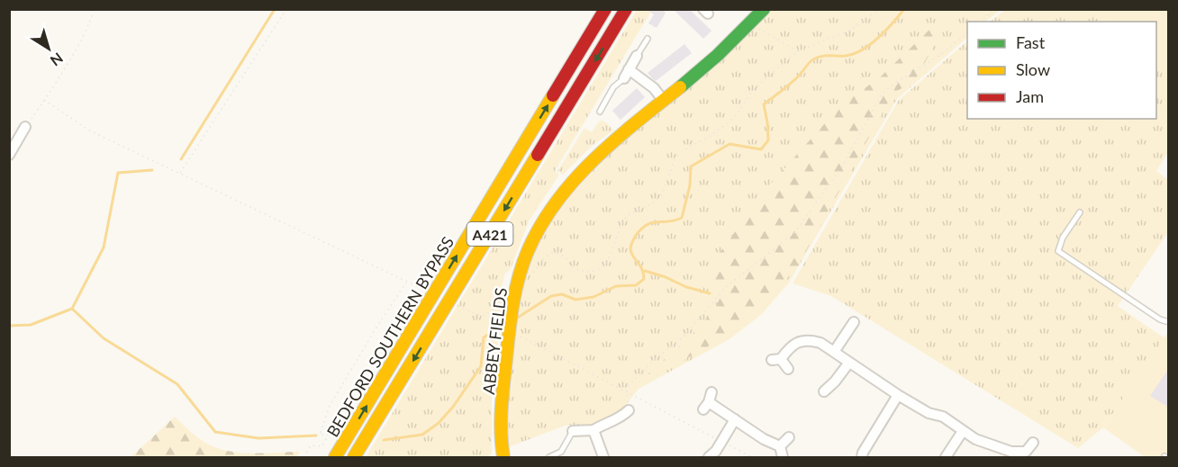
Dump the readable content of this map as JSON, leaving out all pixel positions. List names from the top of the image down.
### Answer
{
  "streets": {
    "main road": ["A421", "BEDFORD SOUTHERN BYPASS", "ABBEY FIELDS"]
  },
  "legend": ["Fast", "Slow", "Jam"],
  "north": "bottom right"
}
